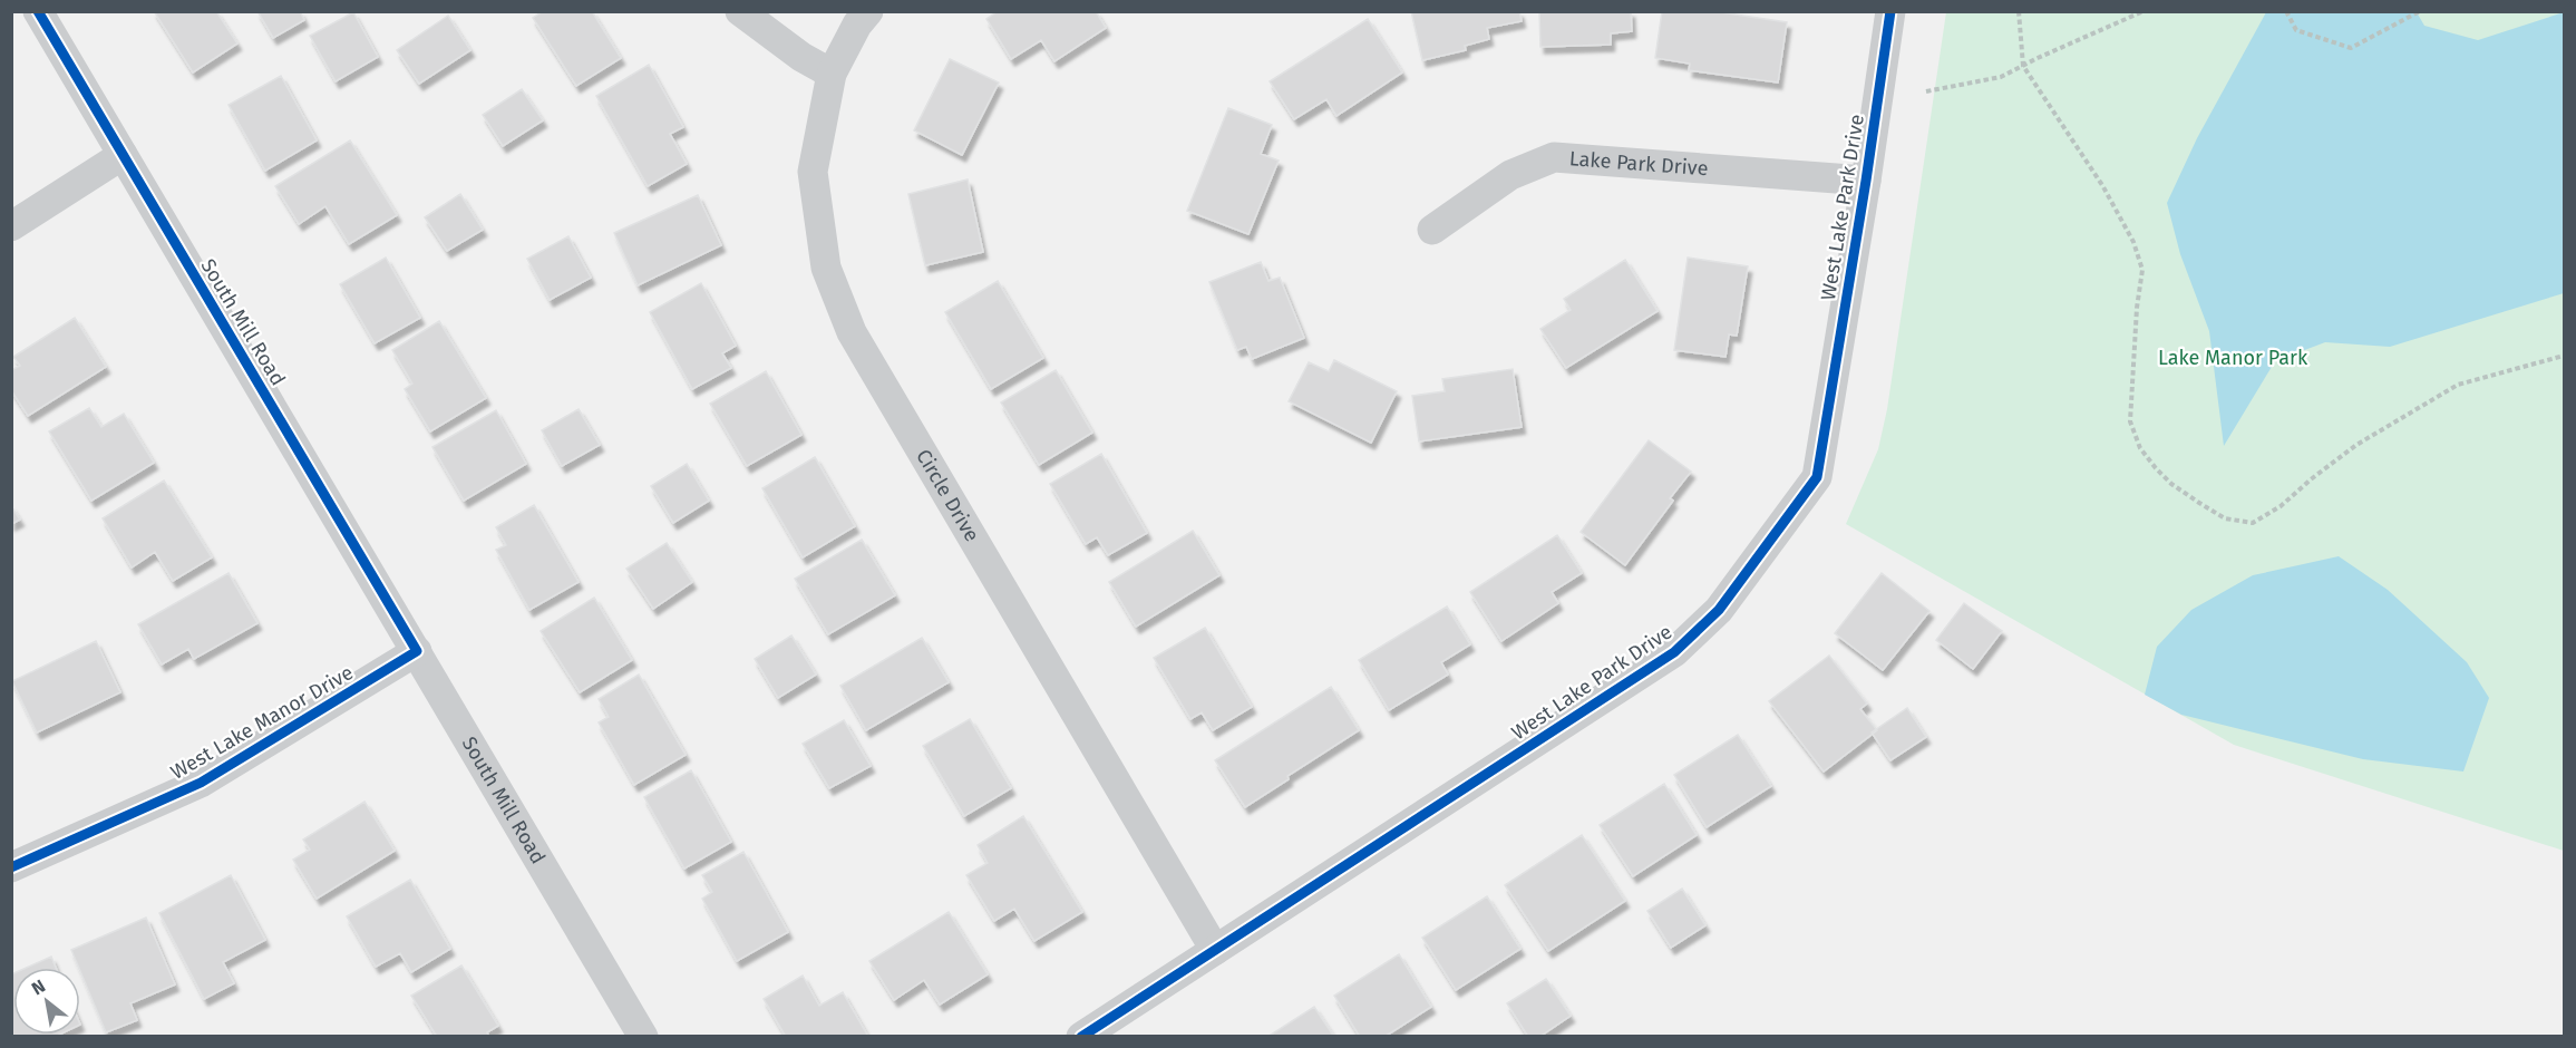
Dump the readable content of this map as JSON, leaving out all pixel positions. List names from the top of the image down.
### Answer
{
  "streets": {
    "street": [
      "Lake Park Drive",
      "West Lake Park Drive",
      "South Mill Road",
      "Circle Drive",
      "West Lake Manor Drive"
    ]
  },
  "crossings": [
    ["Lake Park Drive", "West Lake Park Drive"],
    ["West Lake Park Drive", "Circle Drive"],
    ["South Mill Road", "West Lake Manor Drive"]
  ],
  "parks": ["Lake Manor Park"],
  "north": "top left"
}
